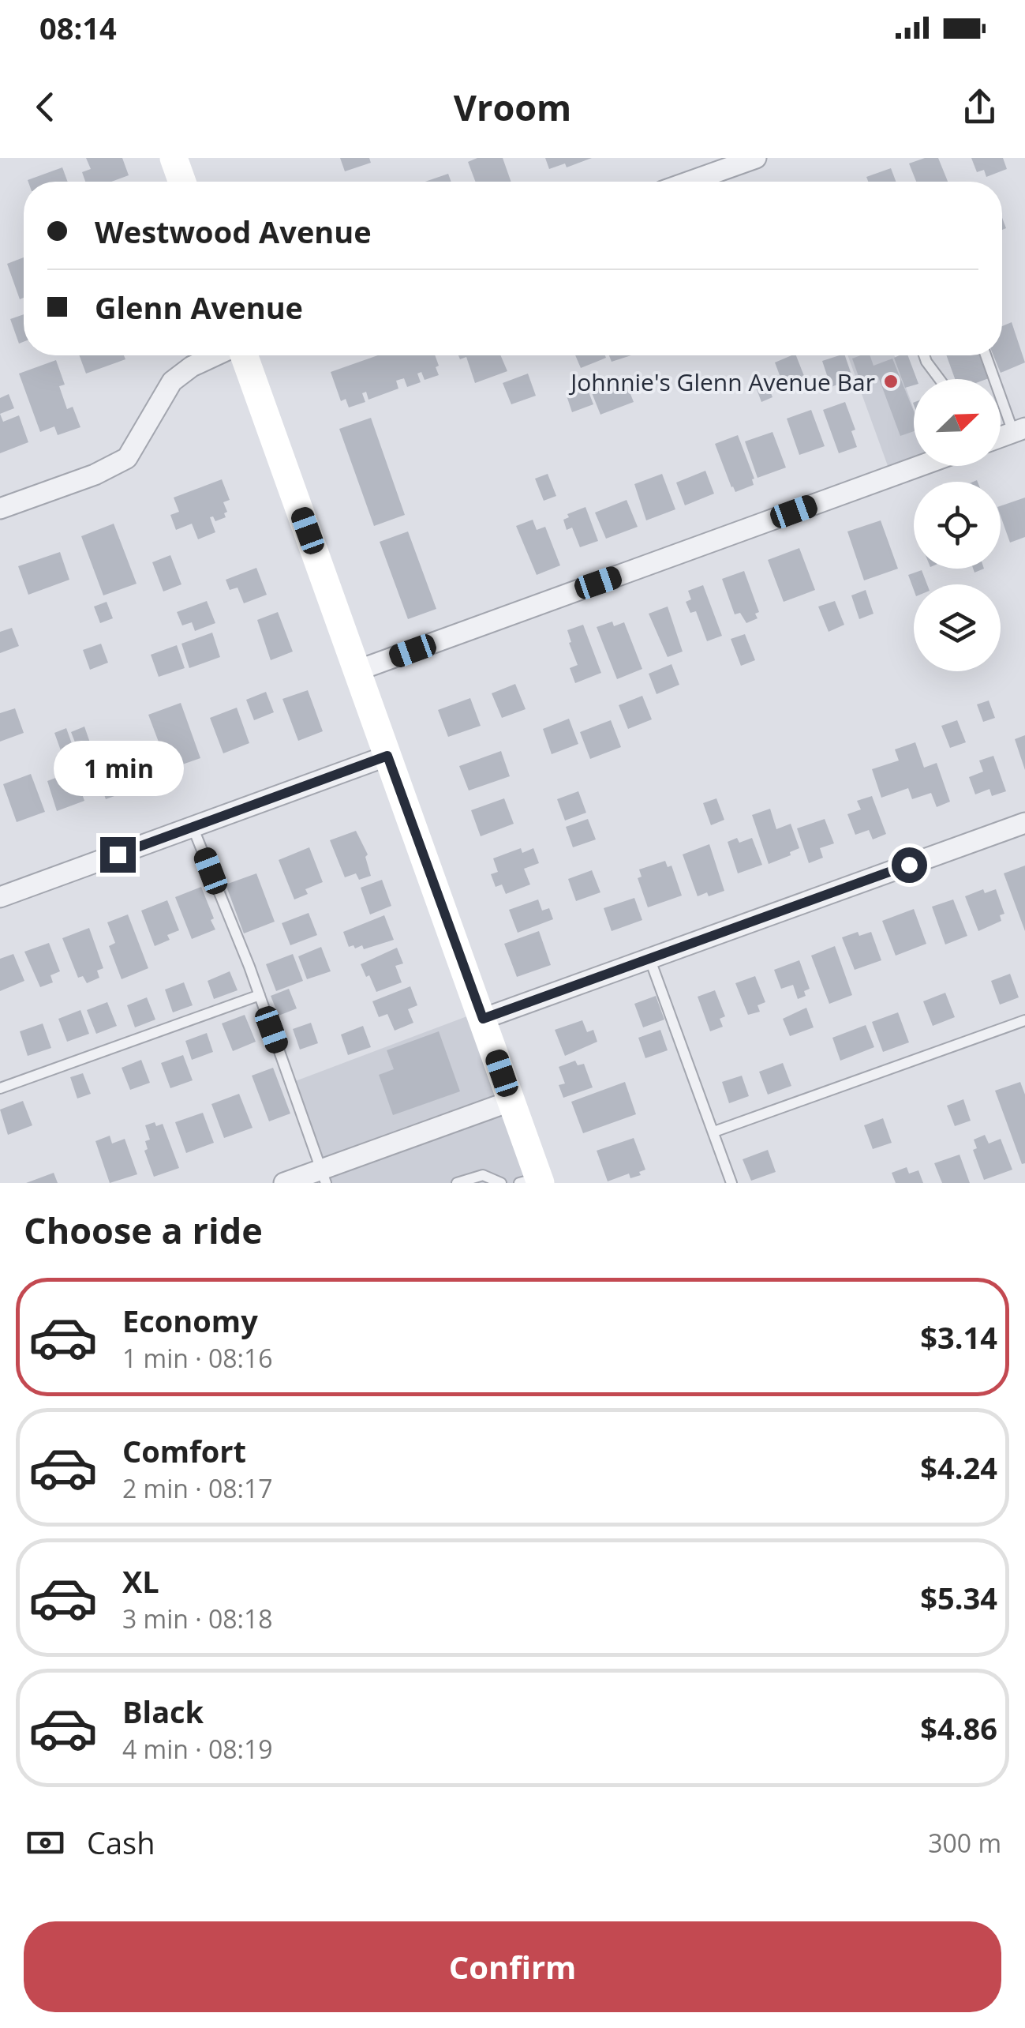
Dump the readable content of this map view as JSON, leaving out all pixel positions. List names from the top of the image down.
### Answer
{
  "places": ["Johnnie's Glenn Avenue Bar"],
  "north": "top right",
  "page": {
    "status": "08:14",
    "header": "Vroom",
    "banner": ["Westwood Avenue", "Glenn Avenue"],
    "bubble": "1 min",
    "heading": "Choose a ride",
    "list": [
      {
        "name": "Economy",
        "note": "1 min · 08:16",
        "value": "$3.14"
      },
      {
        "name": "Comfort",
        "note": "2 min · 08:17",
        "value": "$4.24"
      },
      {
        "name": "XL",
        "note": "3 min · 08:18",
        "value": "$5.34"
      },
      {
        "name": "Black",
        "note": "4 min · 08:19",
        "value": "$4.86"
      }
    ],
    "pay": ["Cash", "300 m"],
    "buttons": "Confirm"
  }
}
